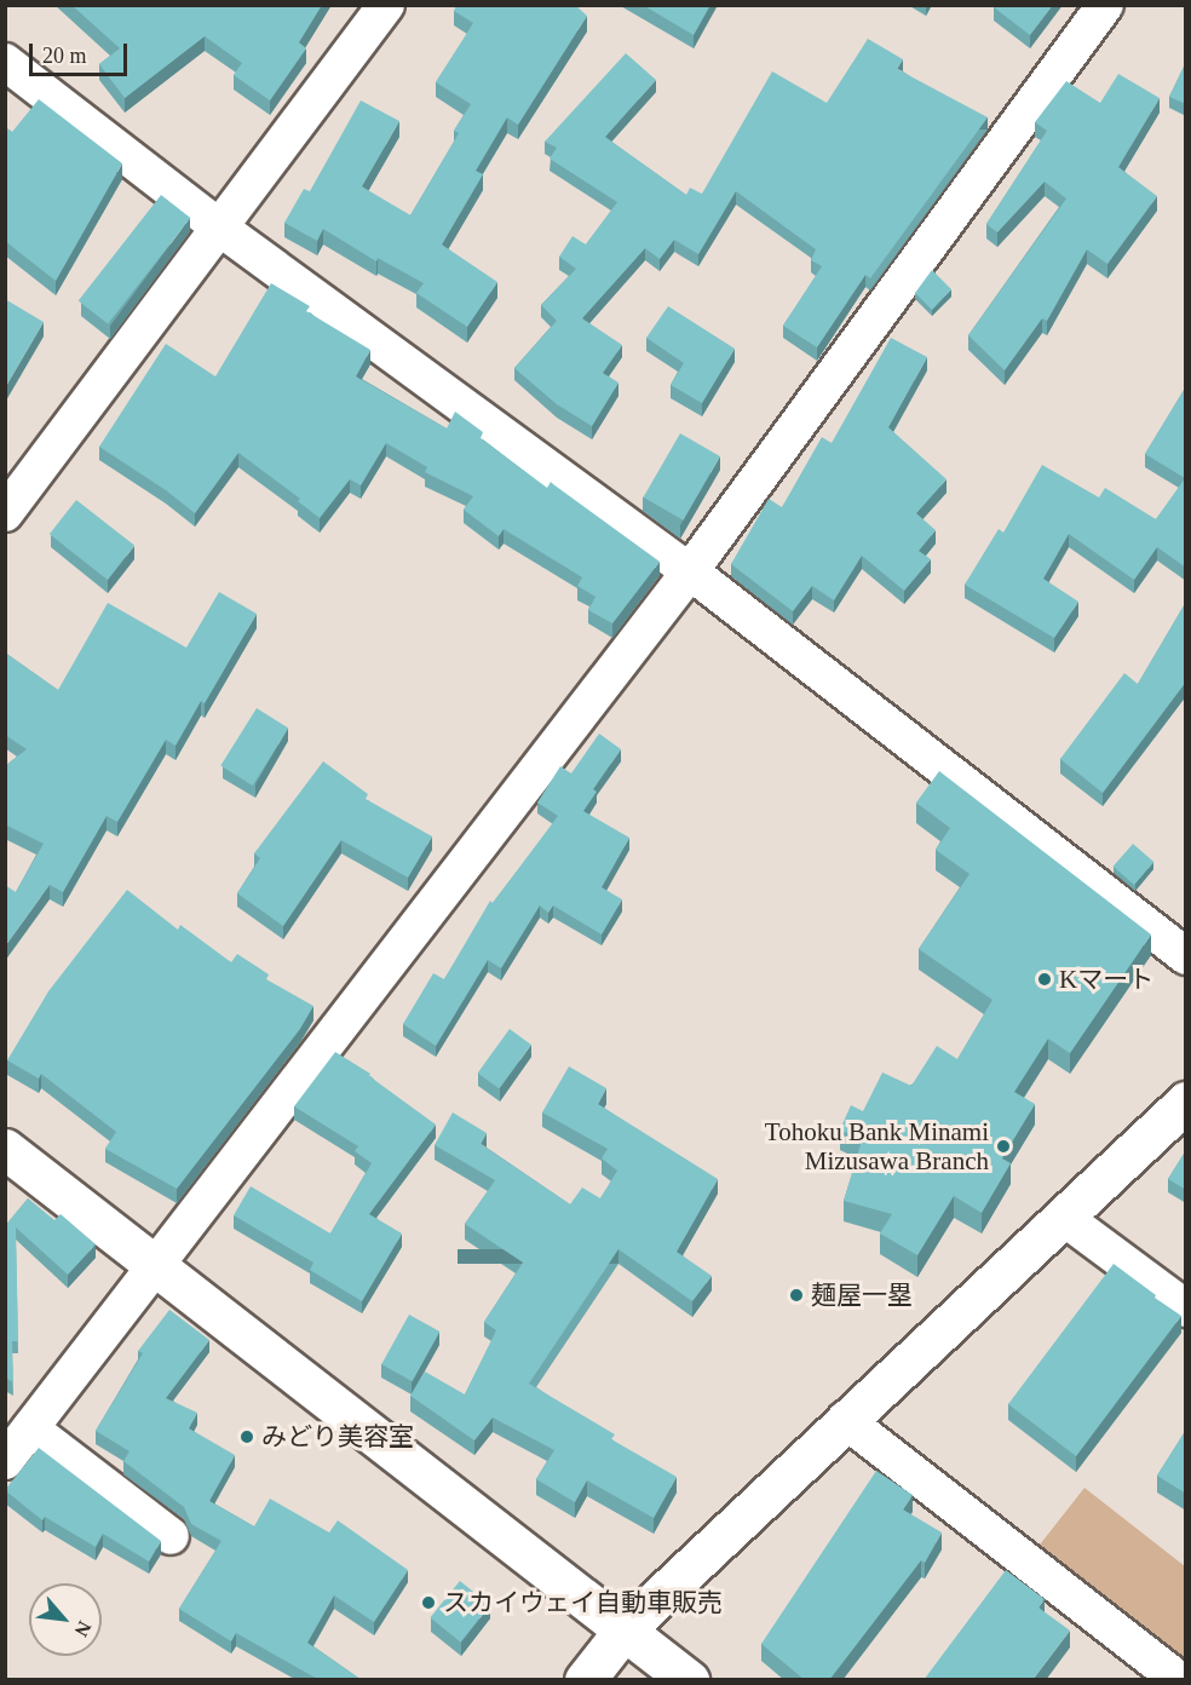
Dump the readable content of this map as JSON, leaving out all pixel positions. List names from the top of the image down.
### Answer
{
  "places": [
    "Kマート",
    "Tohoku Bank Minami Mizusawa Branch",
    "麺屋一塁",
    "みどり美容室",
    "スカイウェイ自動車販売"
  ],
  "scale_bar": "20 m",
  "north": "bottom right"
}
